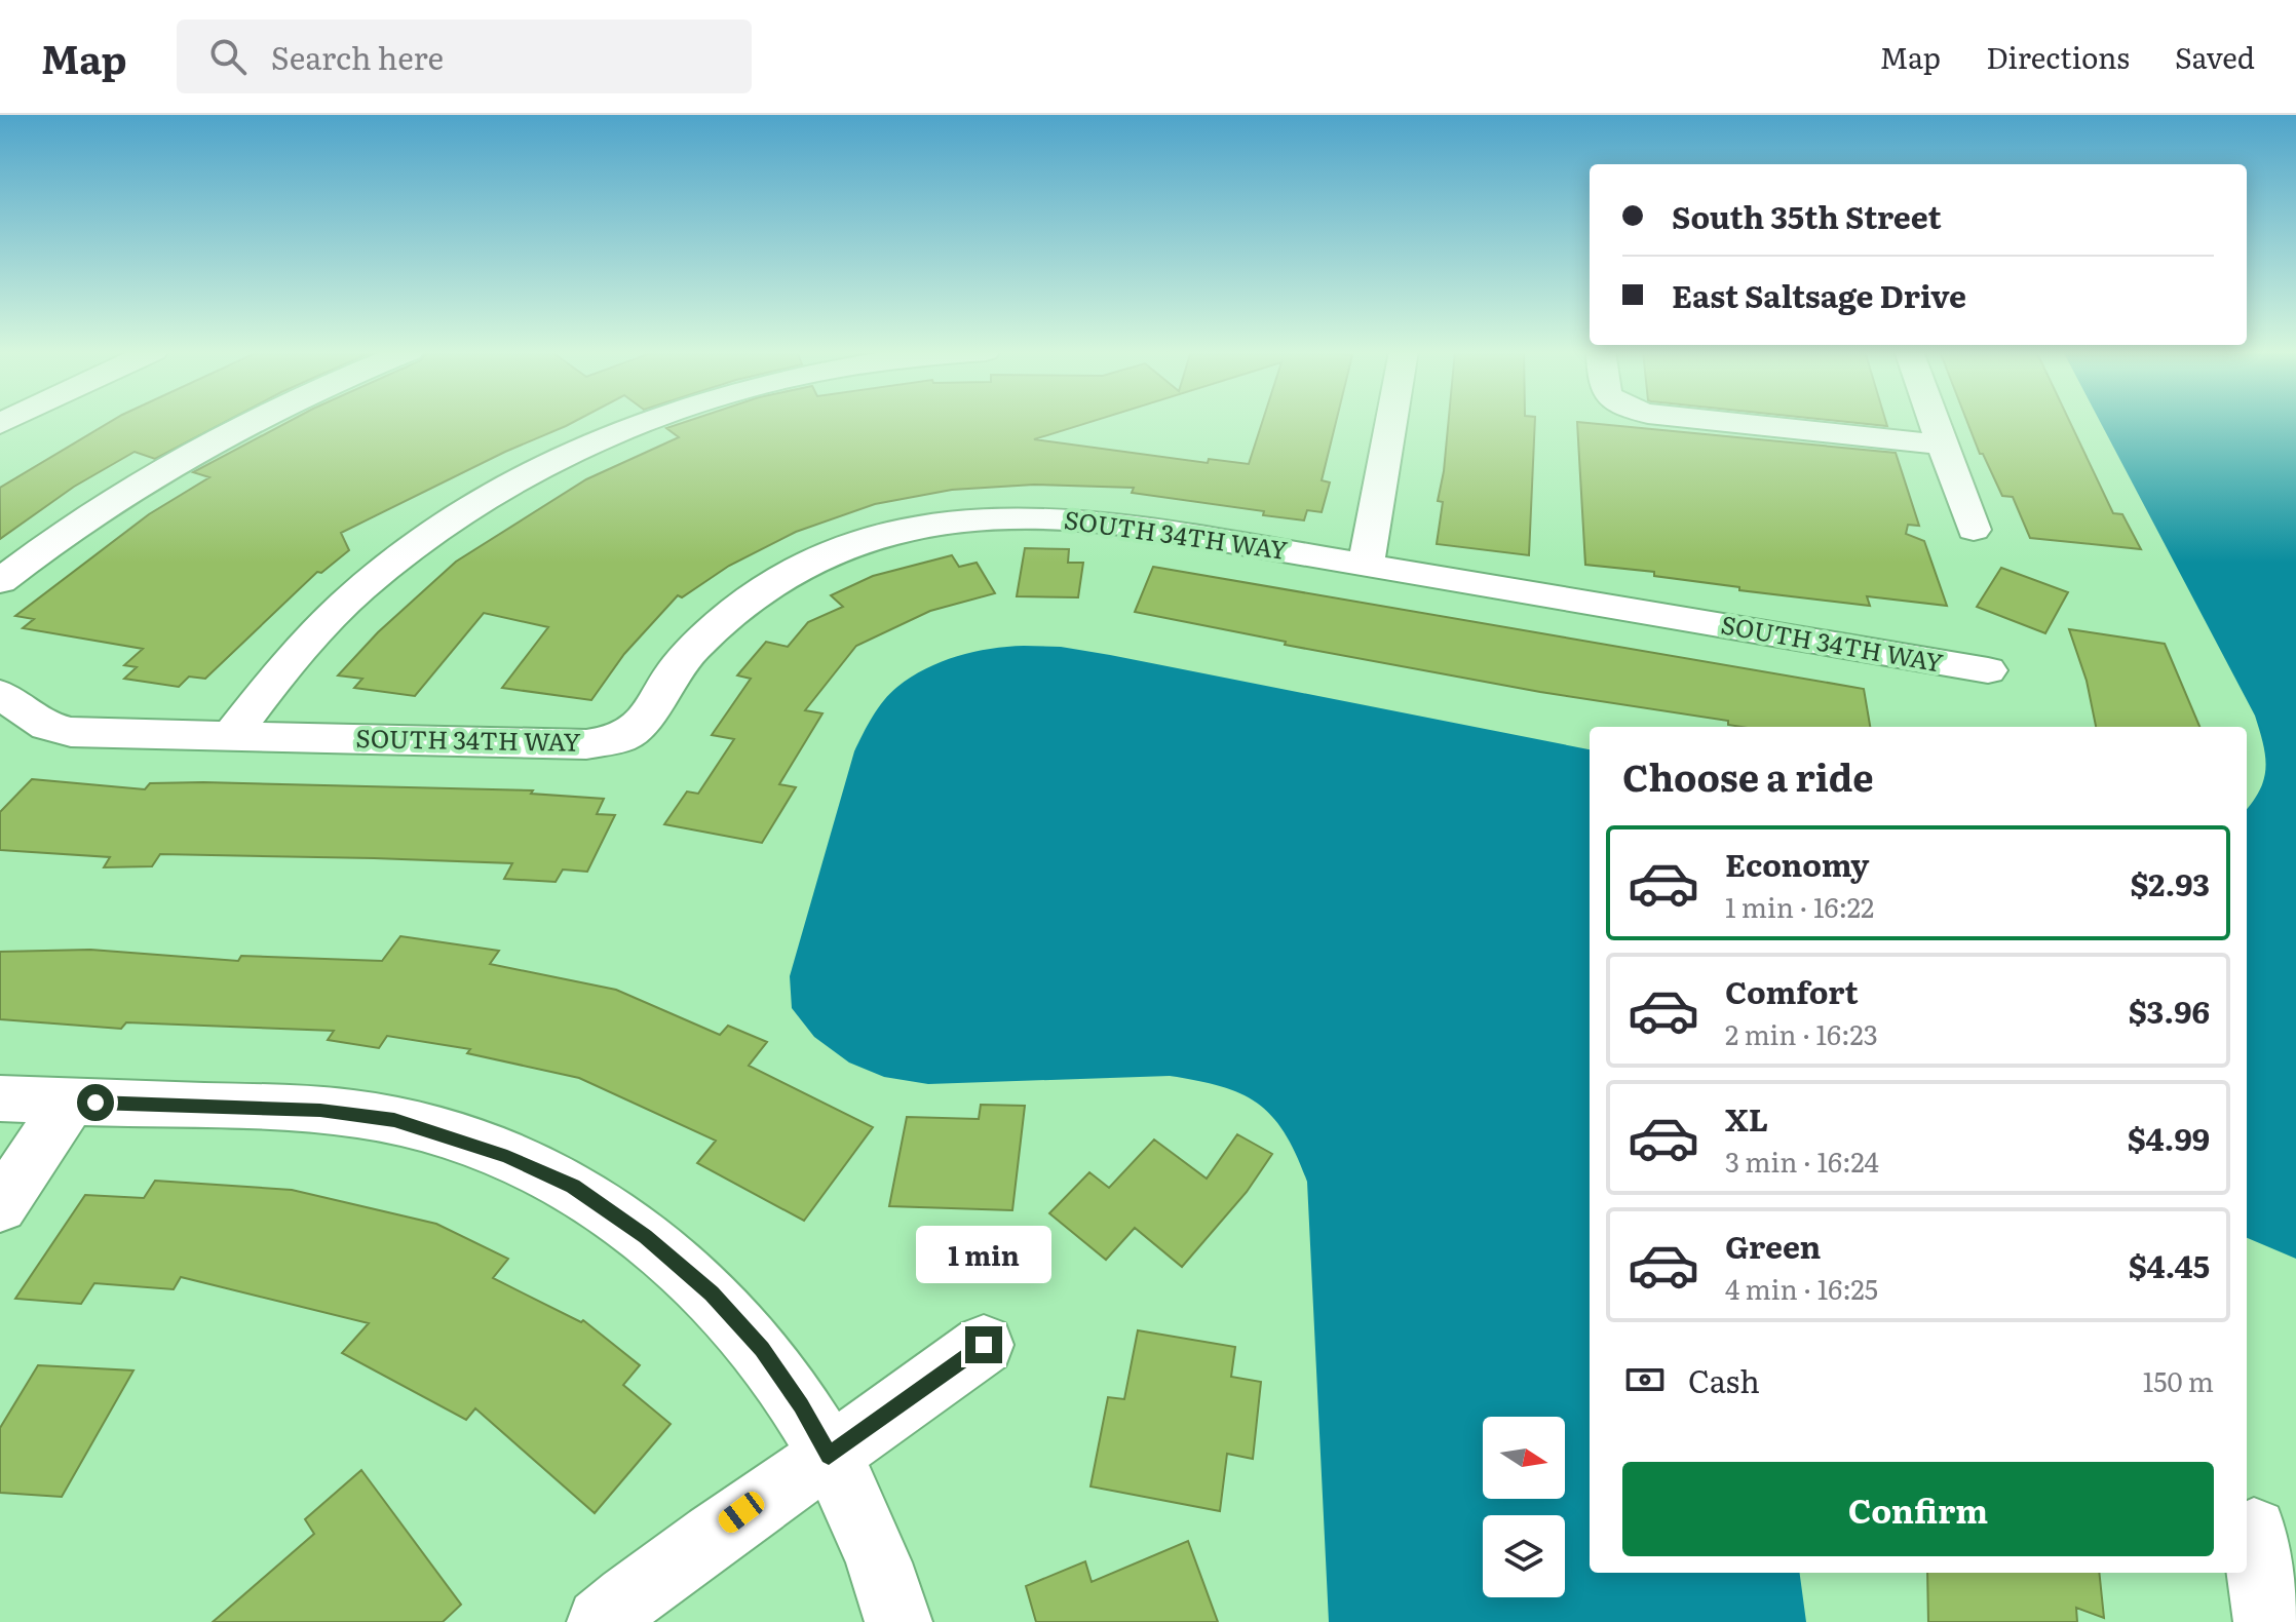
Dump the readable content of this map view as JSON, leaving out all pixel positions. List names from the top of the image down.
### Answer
{
  "streets": {
    "street": ["SOUTH 34TH WAY"]
  },
  "north": "right",
  "page": {
    "header": "Map",
    "search": "Search here",
    "nav": ["Map", "Directions", "Saved"],
    "banner": ["South 35th Street", "East Saltsage Drive"],
    "heading": "Choose a ride",
    "list": [
      {
        "name": "Economy",
        "note": "1 min · 16:22",
        "value": "$2.93"
      },
      {
        "name": "Comfort",
        "note": "2 min · 16:23",
        "value": "$3.96"
      },
      {
        "name": "XL",
        "note": "3 min · 16:24",
        "value": "$4.99"
      },
      {
        "name": "Green",
        "note": "4 min · 16:25",
        "value": "$4.45"
      }
    ],
    "bubble": "1 min",
    "pay": ["Cash", "150 m"],
    "buttons": "Confirm"
  }
}
